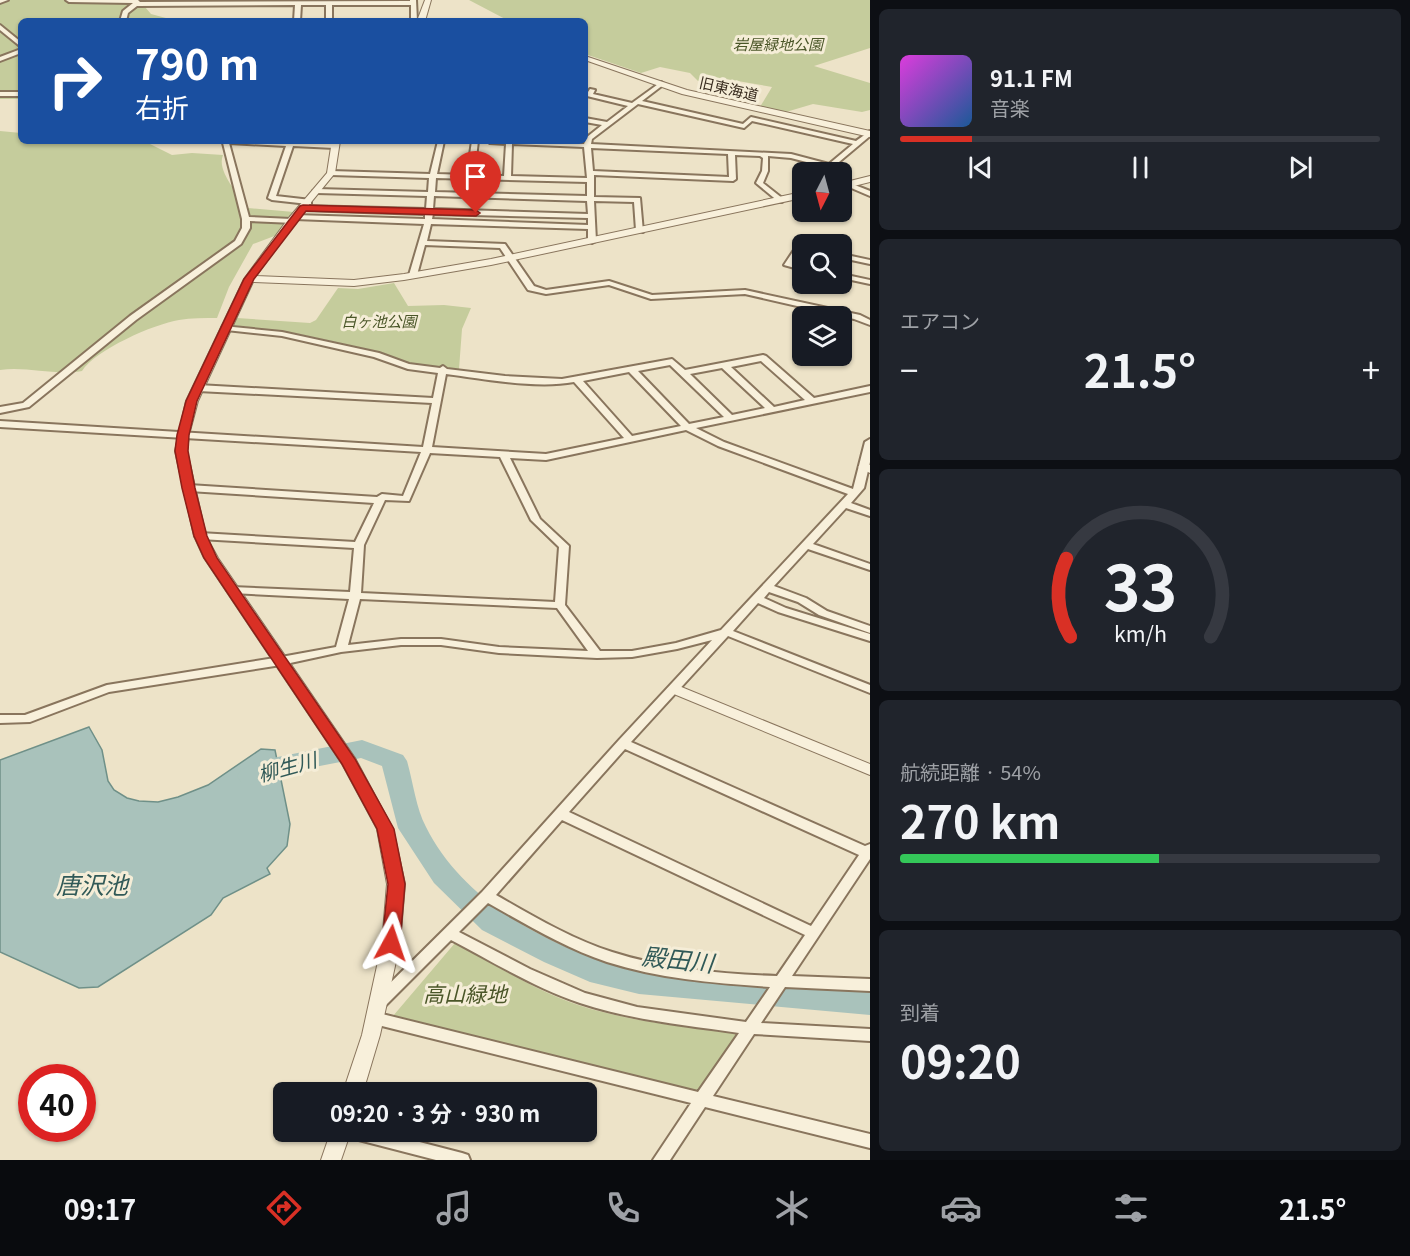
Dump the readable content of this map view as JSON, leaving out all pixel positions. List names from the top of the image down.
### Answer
{
  "streets": {
    "street": ["旧東海道"]
  },
  "water": ["柳生川", "唐沢池", "殿田川"],
  "parks": ["岩屋緑地公園", "白ヶ池公園", "高山緑地"],
  "north": "bottom",
  "page": {
    "turn": ["790 m", "右折"],
    "song": ["91.1 FM", "音楽"],
    "tile": [
      "エアコン",
      ["航続距離 · 54%", "270 km"],
      ["到着", "09:20"]
    ],
    "heat": ["−", "21.5°", "+"],
    "limit": "40",
    "trip": "09:20 · 3 分 · 930 m",
    "tabs": ["09:17", "21.5°"],
    "gauge": ["33", "km/h"]
  }
}
